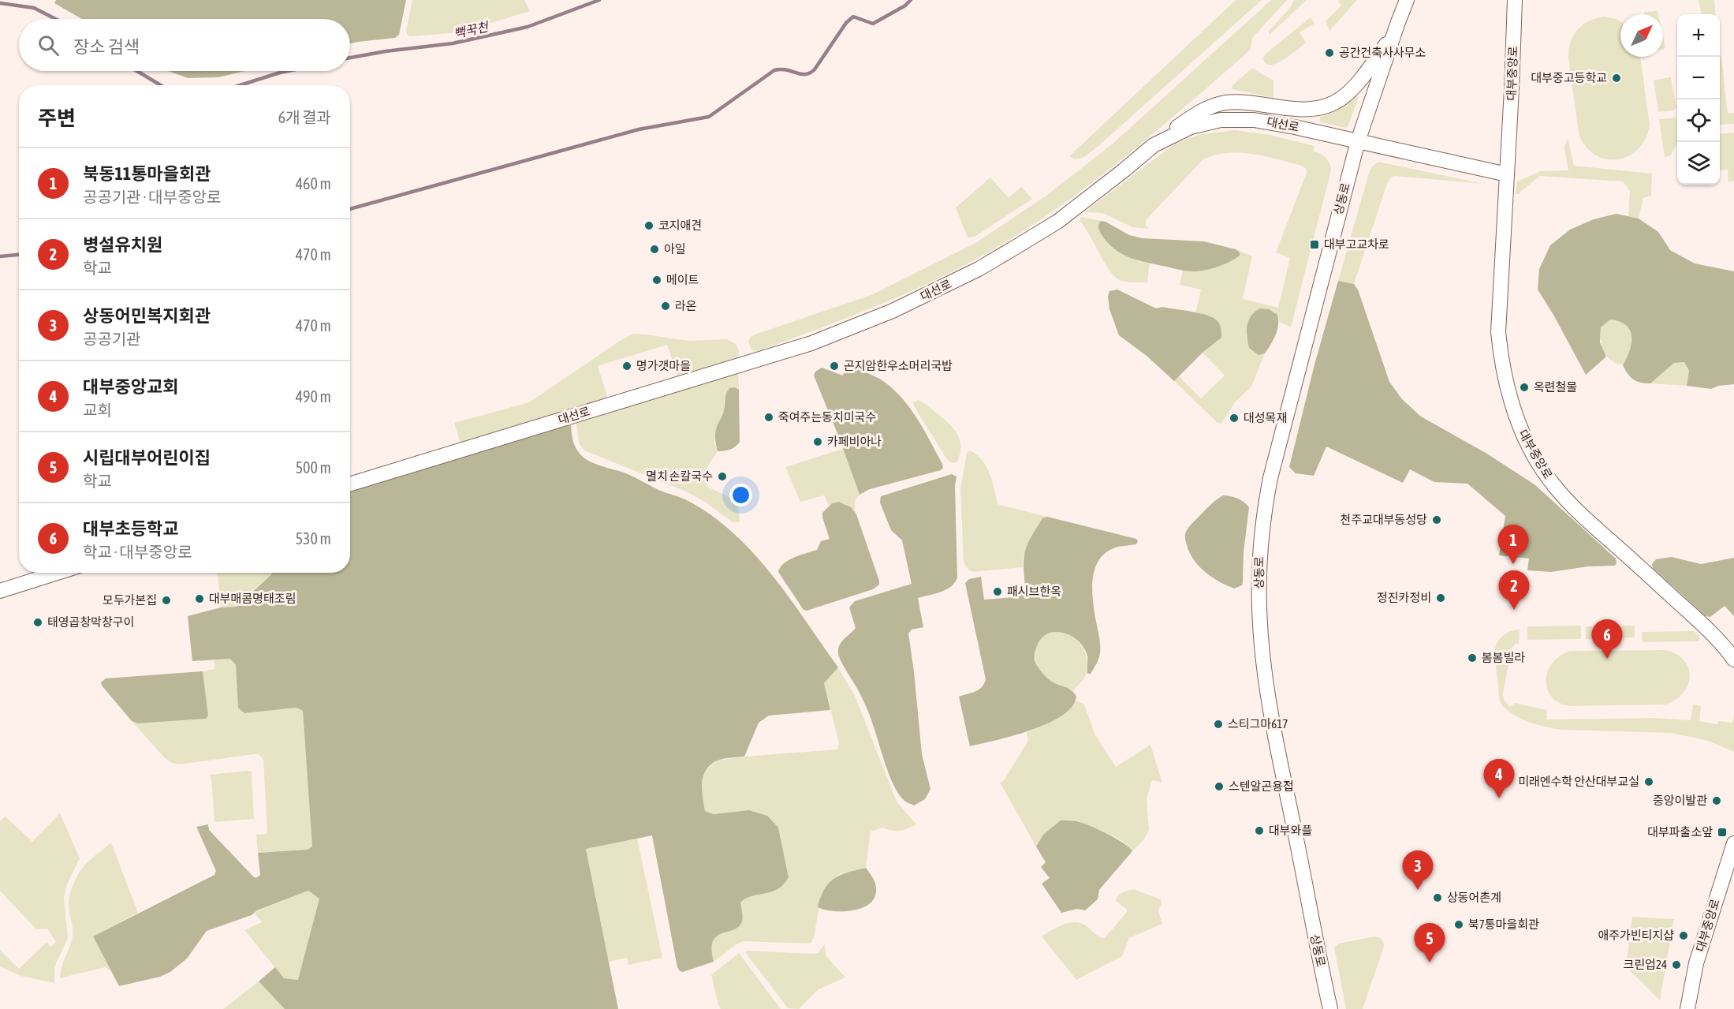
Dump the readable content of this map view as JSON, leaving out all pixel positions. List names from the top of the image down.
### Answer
{
  "streets": {
    "street": ["대부중앙로", "대선로", "상동로"]
  },
  "crossings": [
    ["대선로", "상동로"]
  ],
  "water": ["뻑꾹천"],
  "places": {
    "other": [
      "공간건축사사무소",
      "대부중고등학교",
      "코지애견",
      "아일",
      "메이트",
      "라온",
      "명가갯마을",
      "곤지암한우소머리국밥",
      "옥련철물",
      "죽여주는동치미국수",
      "대성목재",
      "카페비아나",
      "멸치 손칼국수",
      "천주교대부동성당",
      "패시브한옥",
      "정진카정비",
      "대부매콤명태조림",
      "모두가본집",
      "태영곱창막창구이",
      "봄봄빌라",
      "스티그마617",
      "미래엔수학 안산대부교실",
      "스텐알곤용접",
      "중앙이발관",
      "대부와플",
      "상동어촌계",
      "북7통마을회관",
      "애주가빈티지샵",
      "크린업24"
    ],
    "transit": ["대부고교차로", "대부파출소앞"]
  },
  "north": "top right",
  "page": {
    "map_buttons": ["+", "−"],
    "search": "장소 검색",
    "heading": ["주변", "6개 결과"],
    "list": [
      {
        "mark": "1",
        "name": "북동11통마을회관",
        "note": "공공기관 · 대부중앙로",
        "value": "460 m"
      },
      {
        "mark": "2",
        "name": "병설유치원",
        "note": "학교",
        "value": "470 m"
      },
      {
        "mark": "3",
        "name": "상동어민복지회관",
        "note": "공공기관",
        "value": "470 m"
      },
      {
        "mark": "4",
        "name": "대부중앙교회",
        "note": "교회",
        "value": "490 m"
      },
      {
        "mark": "5",
        "name": "시립대부어린이집",
        "note": "학교",
        "value": "500 m"
      },
      {
        "mark": "6",
        "name": "대부초등학교",
        "note": "학교 · 대부중앙로",
        "value": "530 m"
      }
    ],
    "pins": [
      "1",
      "2",
      "6",
      "4",
      "3",
      "5"
    ]
  }
}
